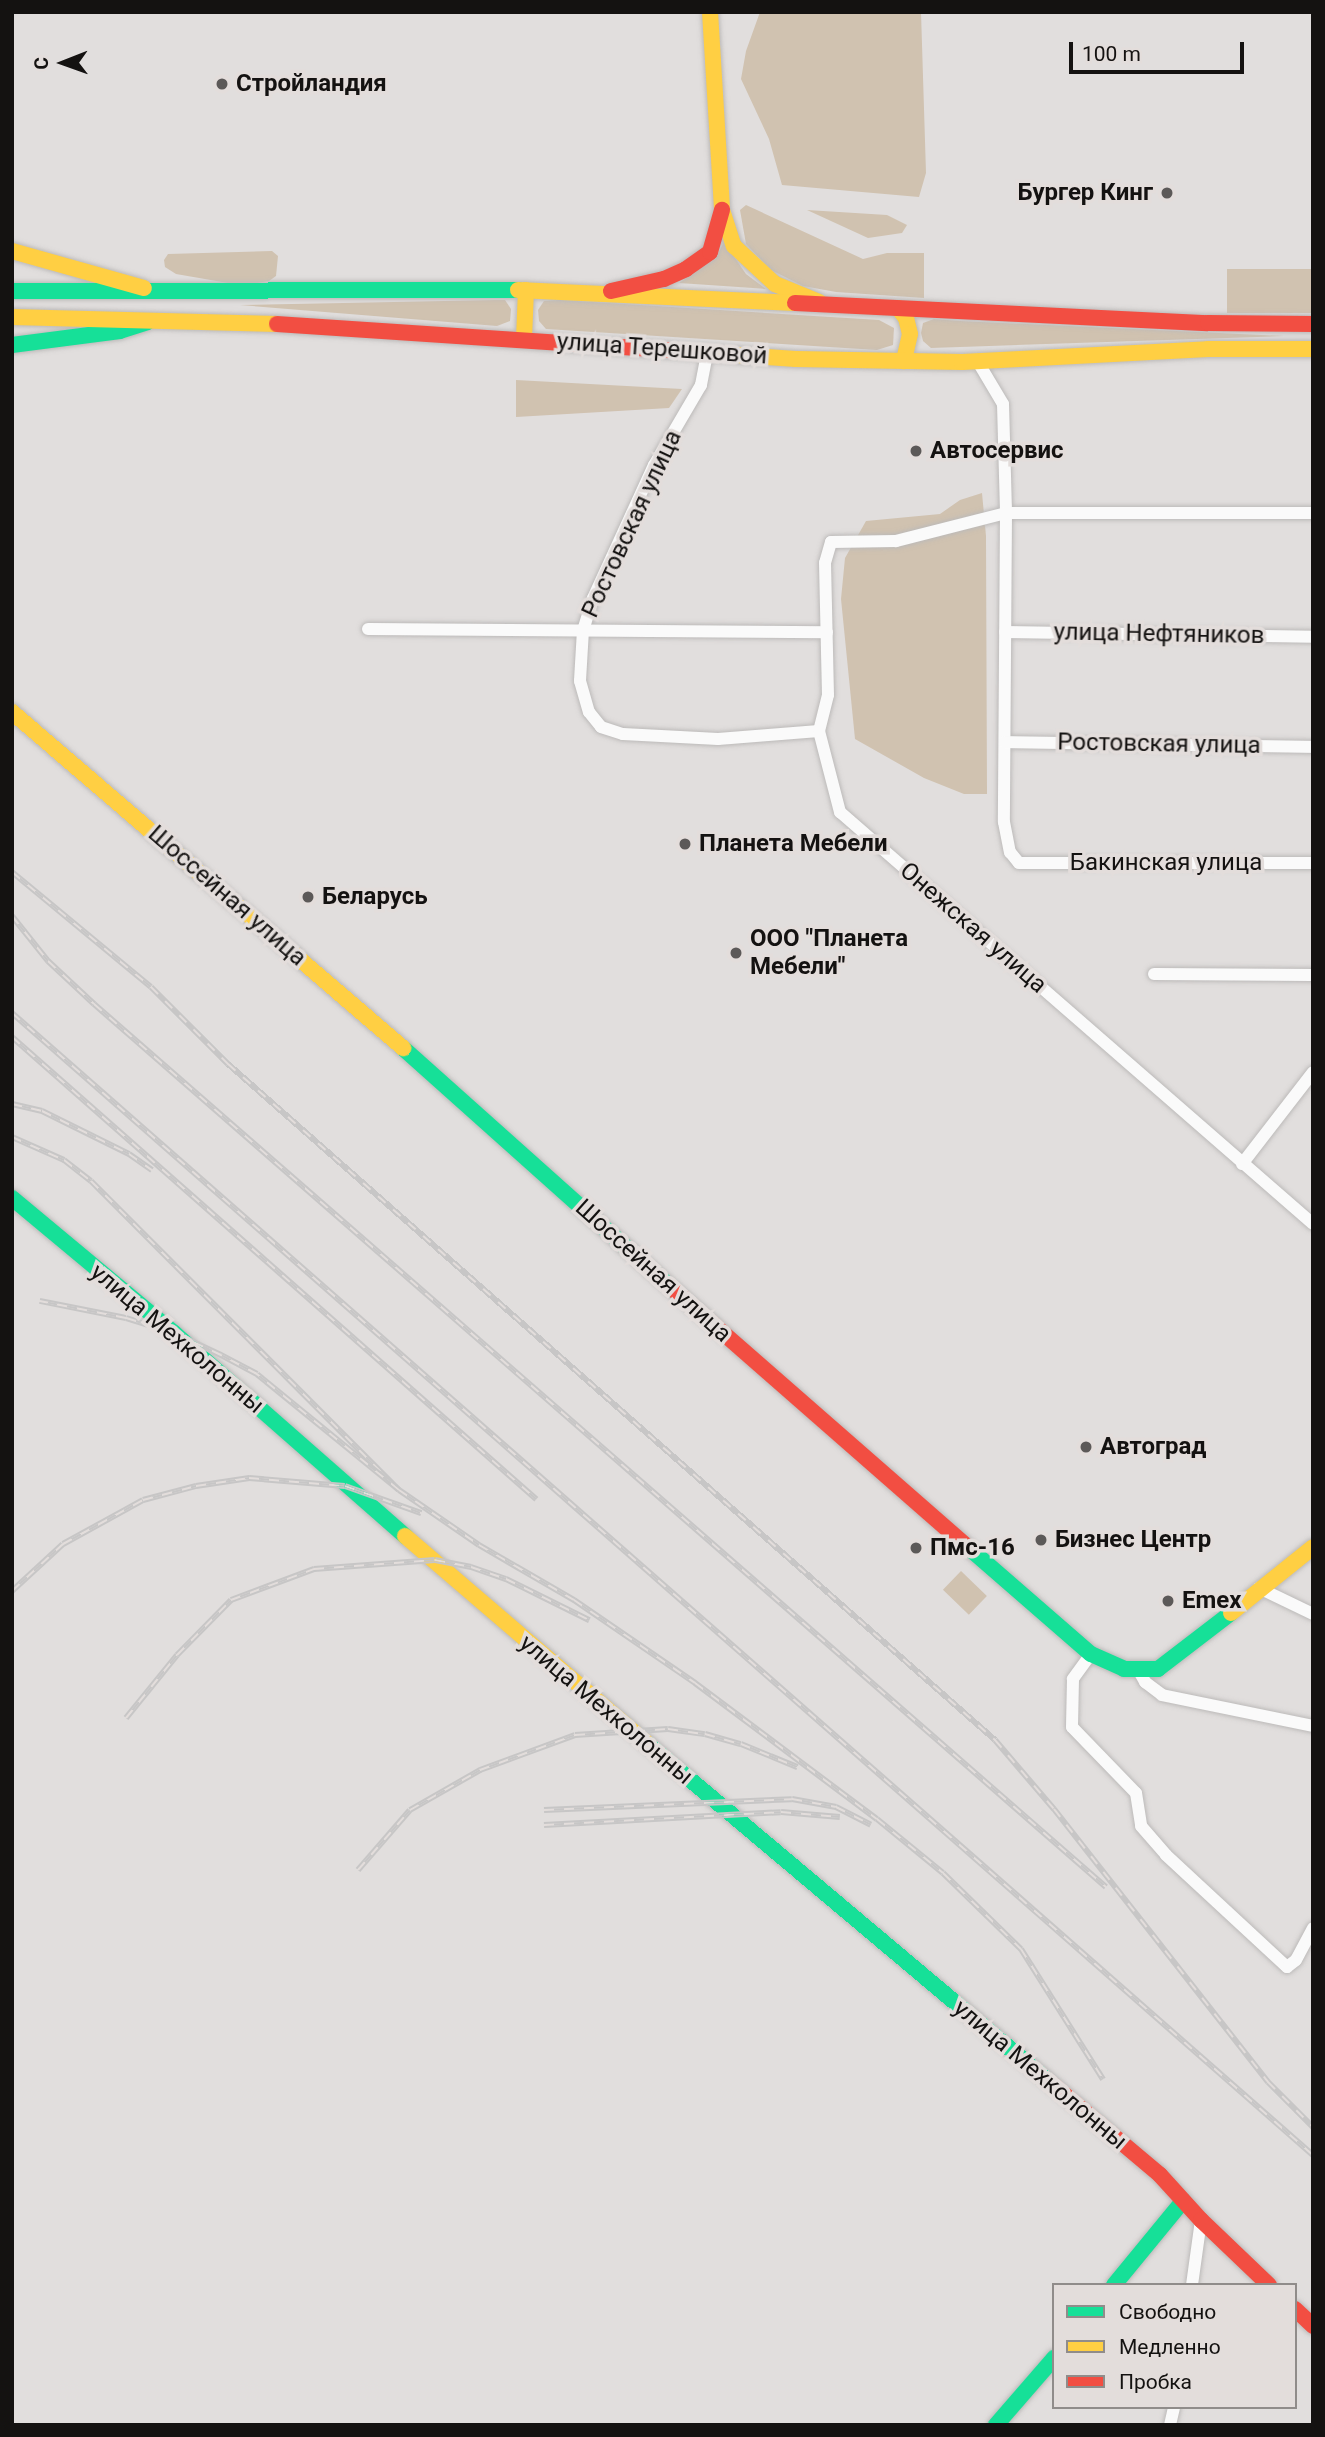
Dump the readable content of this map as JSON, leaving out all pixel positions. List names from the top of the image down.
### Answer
{
  "streets": {
    "street": [
      "улица Терешковой",
      "Ростовская улица",
      "улица Нефтяников",
      "Бакинская улица",
      "Шоссейная улица",
      "Онежская улица",
      "улица Мехколонны"
    ]
  },
  "crossings": [
    ["улица Терешковой", "Ростовская улица"],
    ["Ростовская улица", "Бакинская улица"],
    ["Ростовская улица", "Онежская улица"]
  ],
  "places": [
    "Стройландия",
    "Бургер Кинг",
    "Автосервис",
    "Планета Мебели",
    "Беларусь",
    "ООО \"Планета Мебели\"",
    "Автоград",
    "Бизнес Центр",
    "Пмс-16",
    "Emex"
  ],
  "legend": ["Свободно", "Медленно", "Пробка"],
  "scale_bar": "100 m",
  "north": "left"
}
